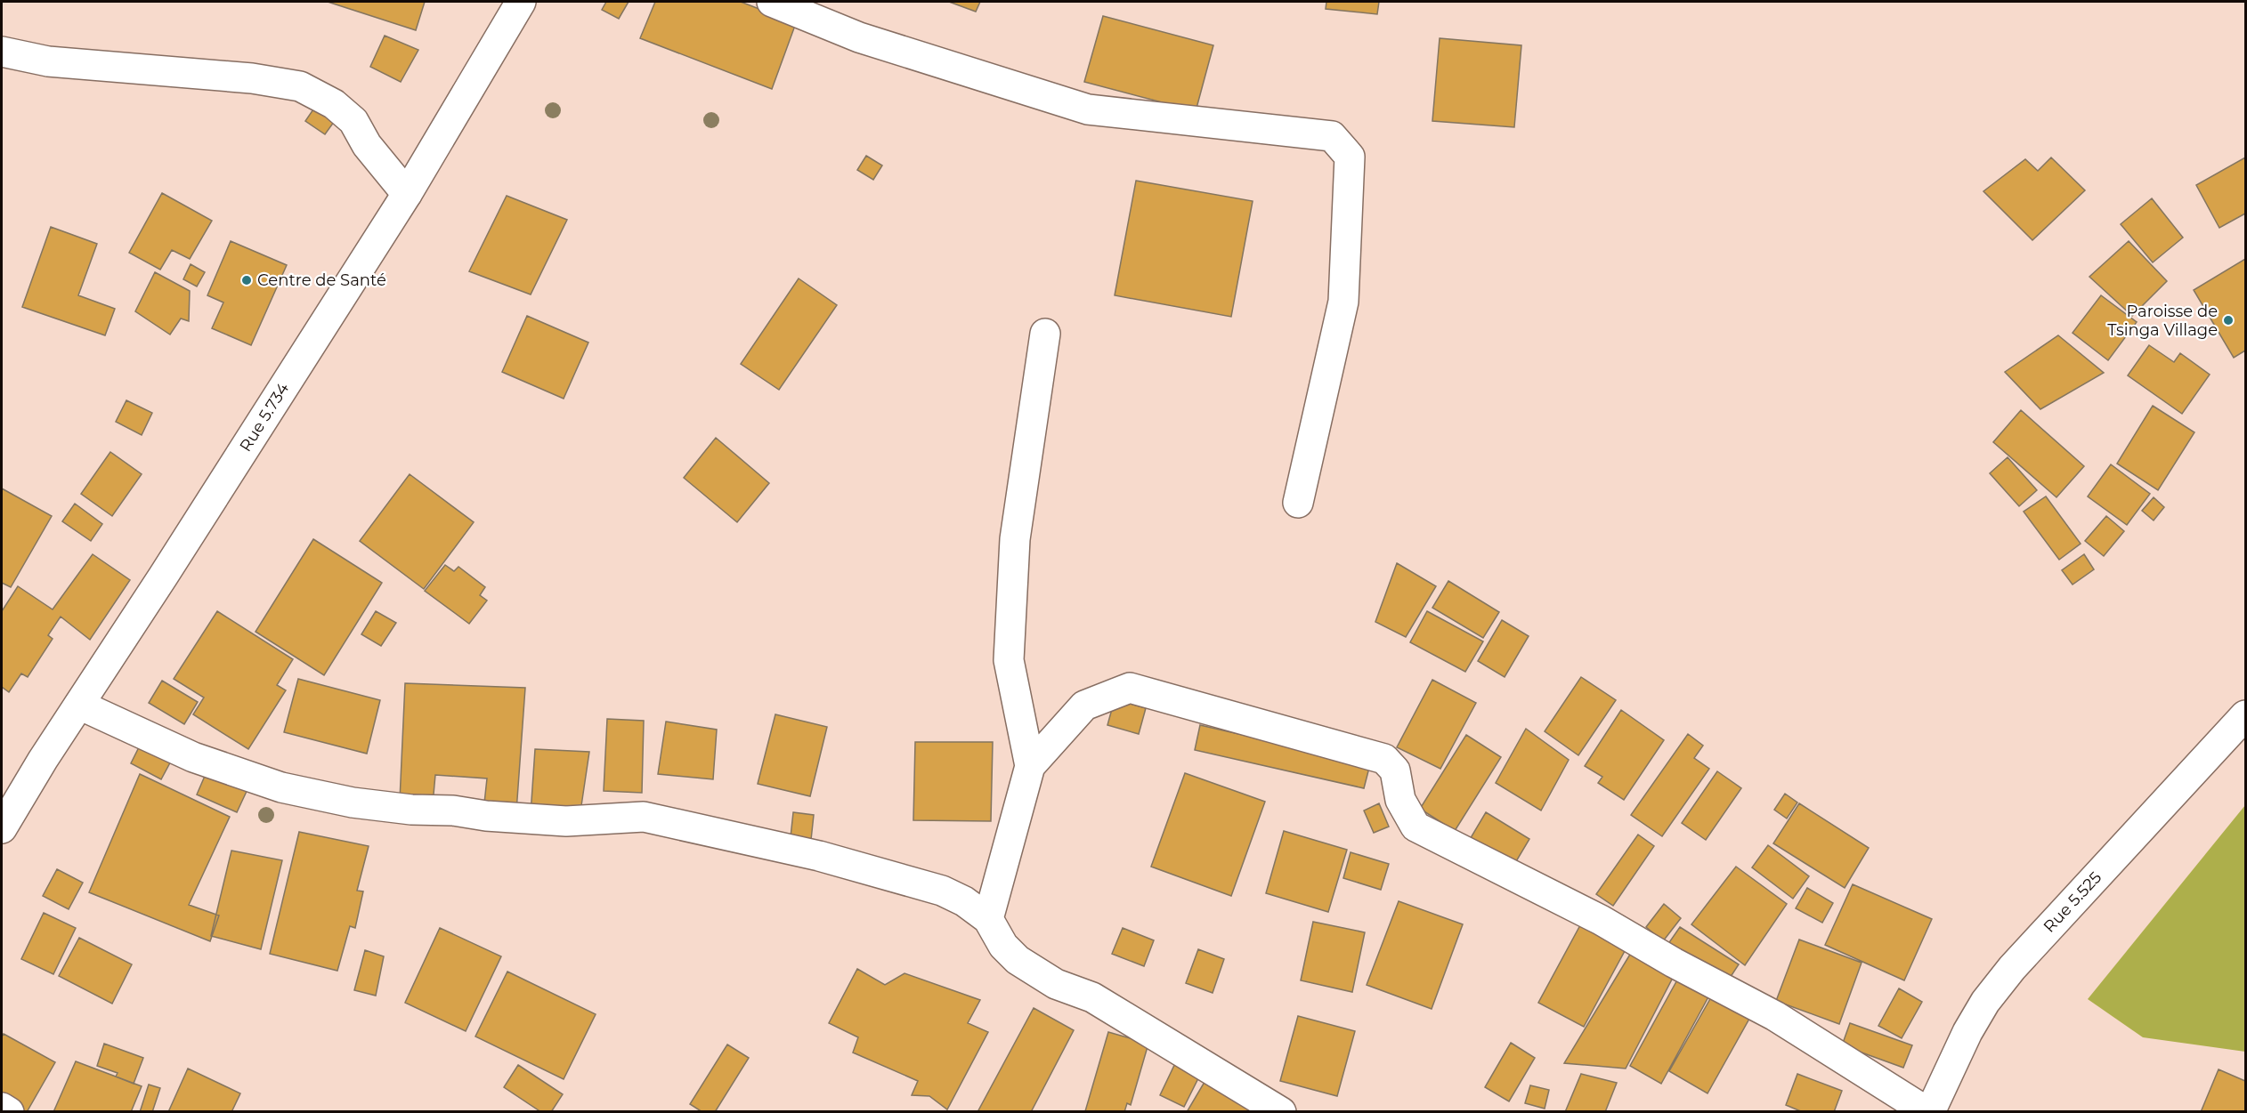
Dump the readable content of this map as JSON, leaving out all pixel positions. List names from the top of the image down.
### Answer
{
  "streets": {
    "street": ["Rue 5.734", "Rue 5.525"]
  },
  "places": ["Centre de Santé", "Paroisse de Tsinga Village"]
}
